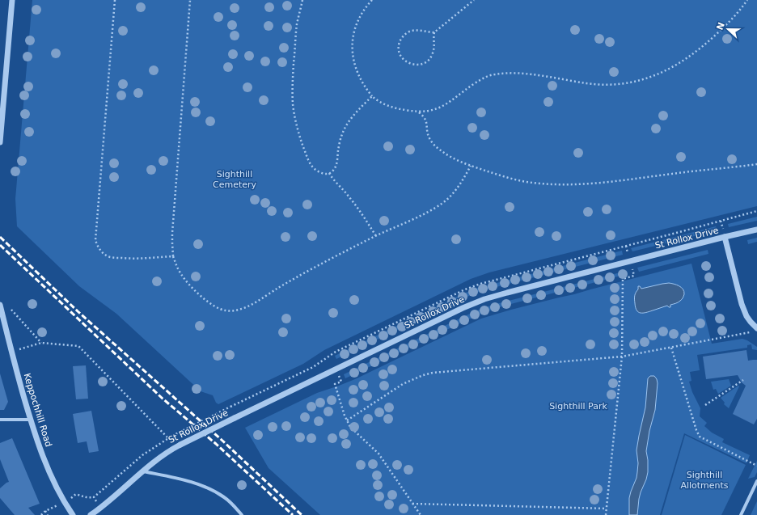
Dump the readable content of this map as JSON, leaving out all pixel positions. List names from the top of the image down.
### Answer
{
  "streets": {
    "street": ["St Rollox Drive", "Keppochhill Road"]
  },
  "parks": ["Sighthill Cemetery", "Sighthill Park", "Sighthill Allotments"],
  "north": "left"
}
